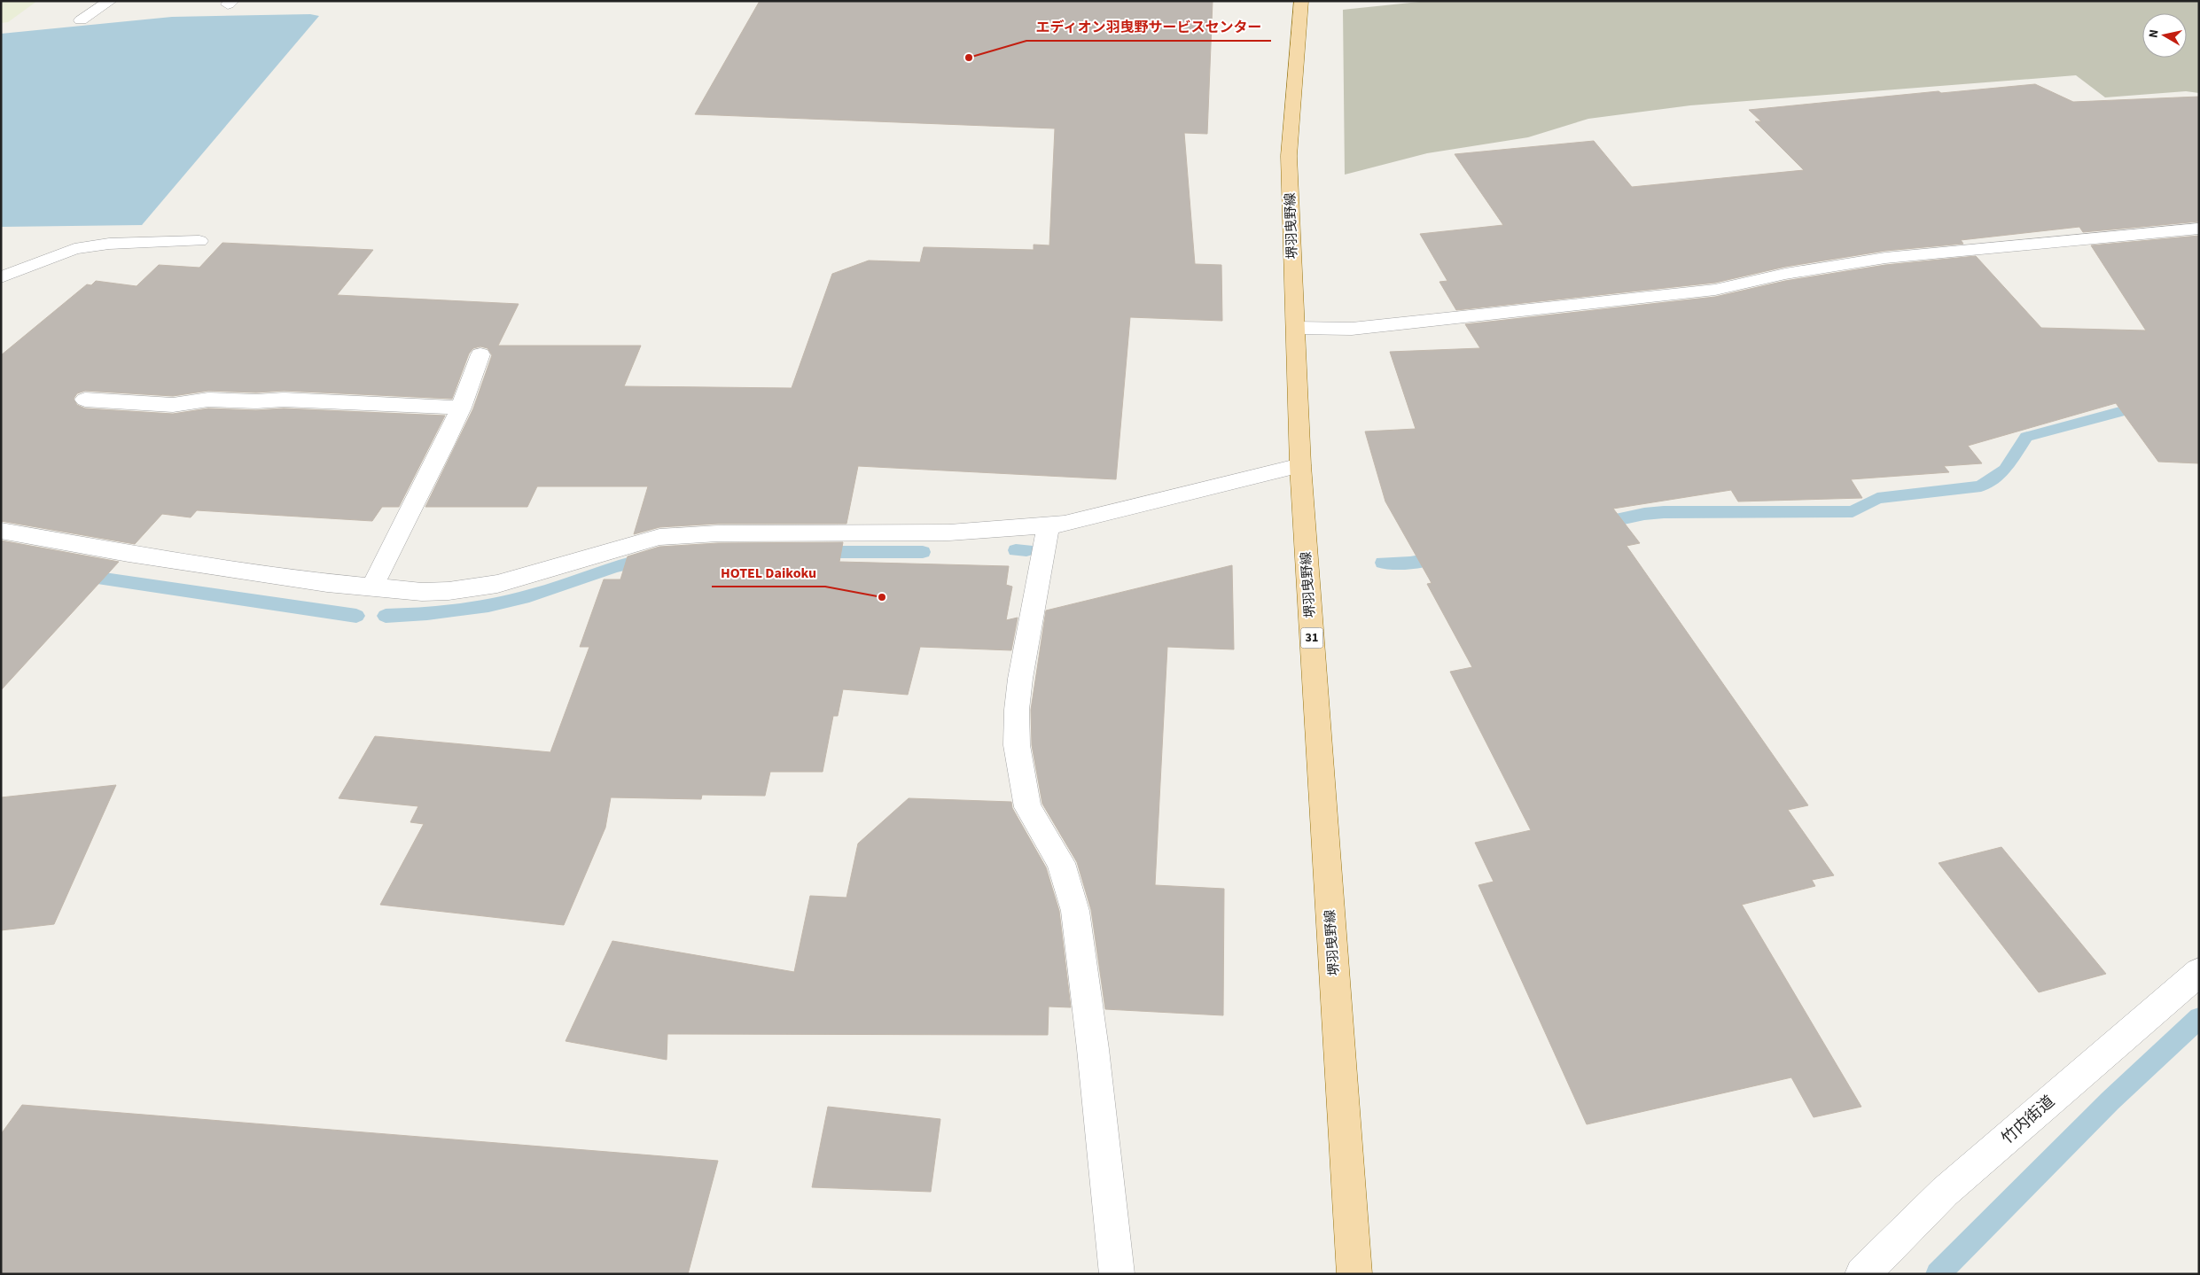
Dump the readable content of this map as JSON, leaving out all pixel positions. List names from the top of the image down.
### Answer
{
  "streets": {
    "main road": ["堺羽曳野線", "31"],
    "street": ["竹内街道"]
  },
  "places": ["エディオン羽曳野サービスセンター", "HOTEL Daikoku"],
  "north": "left"
}
